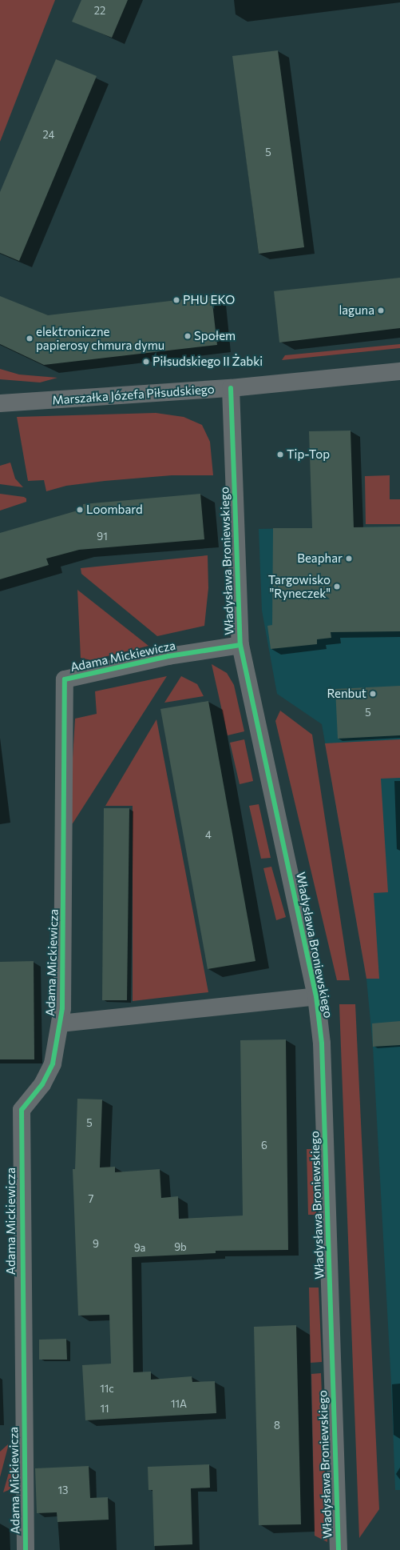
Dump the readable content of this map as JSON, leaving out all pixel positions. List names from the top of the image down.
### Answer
{
  "streets": {
    "street": ["Marszałka Józefa Piłsudskiego", "Władysława Broniewskiego", "Adama Mickiewicza"]
  },
  "crossings": [
    ["Marszałka Józefa Piłsudskiego", "Władysława Broniewskiego"],
    ["Władysława Broniewskiego", "Adama Mickiewicza"]
  ],
  "places": [
    "PHU EKO",
    "laguna",
    "Społem",
    "elektroniczne papierosy chmura dymu",
    "Piłsudskiego II Żabki",
    "Tip-Top",
    "Loombard",
    "Beaphar",
    "Targowisko \"Ryneczek\"",
    "Renbut"
  ],
  "house_numbers": [
    "22",
    "24",
    "5",
    "91",
    "5",
    "4",
    "5",
    "6",
    "7",
    "9",
    "9b",
    "9a",
    "11c",
    "11A",
    "11",
    "8",
    "13"
  ]
}
